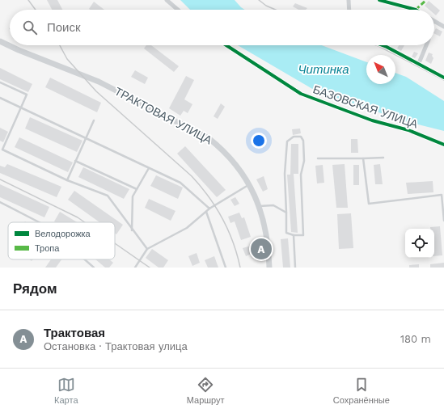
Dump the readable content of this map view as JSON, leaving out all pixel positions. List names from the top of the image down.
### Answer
{
  "streets": {
    "main road": ["ТРАКТОВАЯ УЛИЦА"],
    "street": ["БАЗОВСКАЯ УЛИЦА"]
  },
  "water": ["Читинка"],
  "legend": ["Велодорожка", "Тропа"],
  "north": "top left",
  "page": {
    "search": "Поиск",
    "pins": "A",
    "heading": "Рядом",
    "list": [
      {
        "mark": "A",
        "name": "Трактовая",
        "note": "Остановка · Трактовая улица",
        "value": "180 m"
      }
    ],
    "nav": ["Карта", "Маршрут", "Сохранённые"]
  }
}
